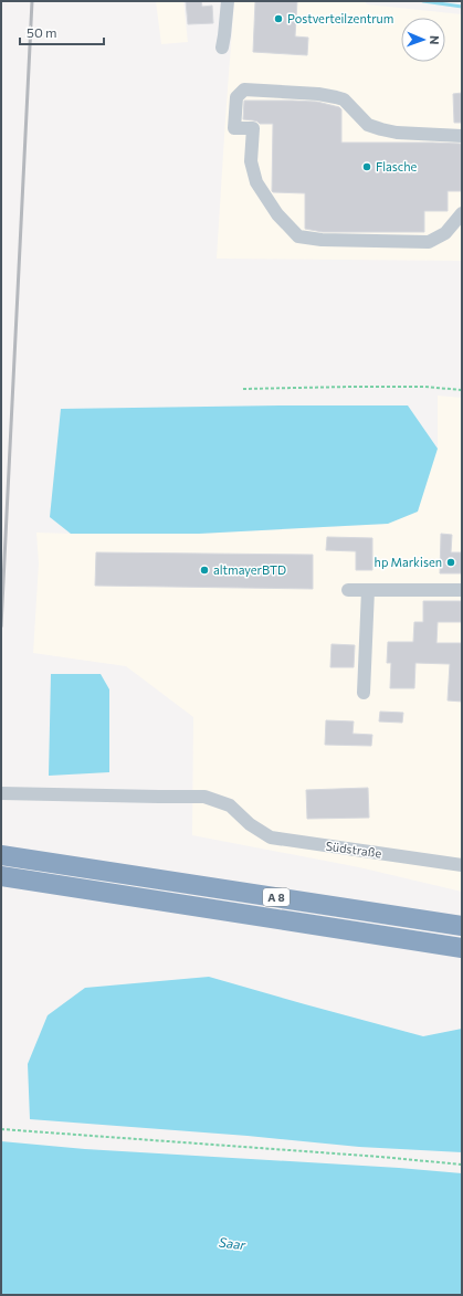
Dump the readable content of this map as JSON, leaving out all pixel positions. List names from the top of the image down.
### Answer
{
  "streets": {
    "highway": ["A 8"],
    "street": ["Südstraße"]
  },
  "water": ["Saar"],
  "places": [
    "Postverteilzentrum",
    "Flasche",
    "hp Markisen",
    "altmayerBTD"
  ],
  "scale_bar": "50 m",
  "north": "right"
}
